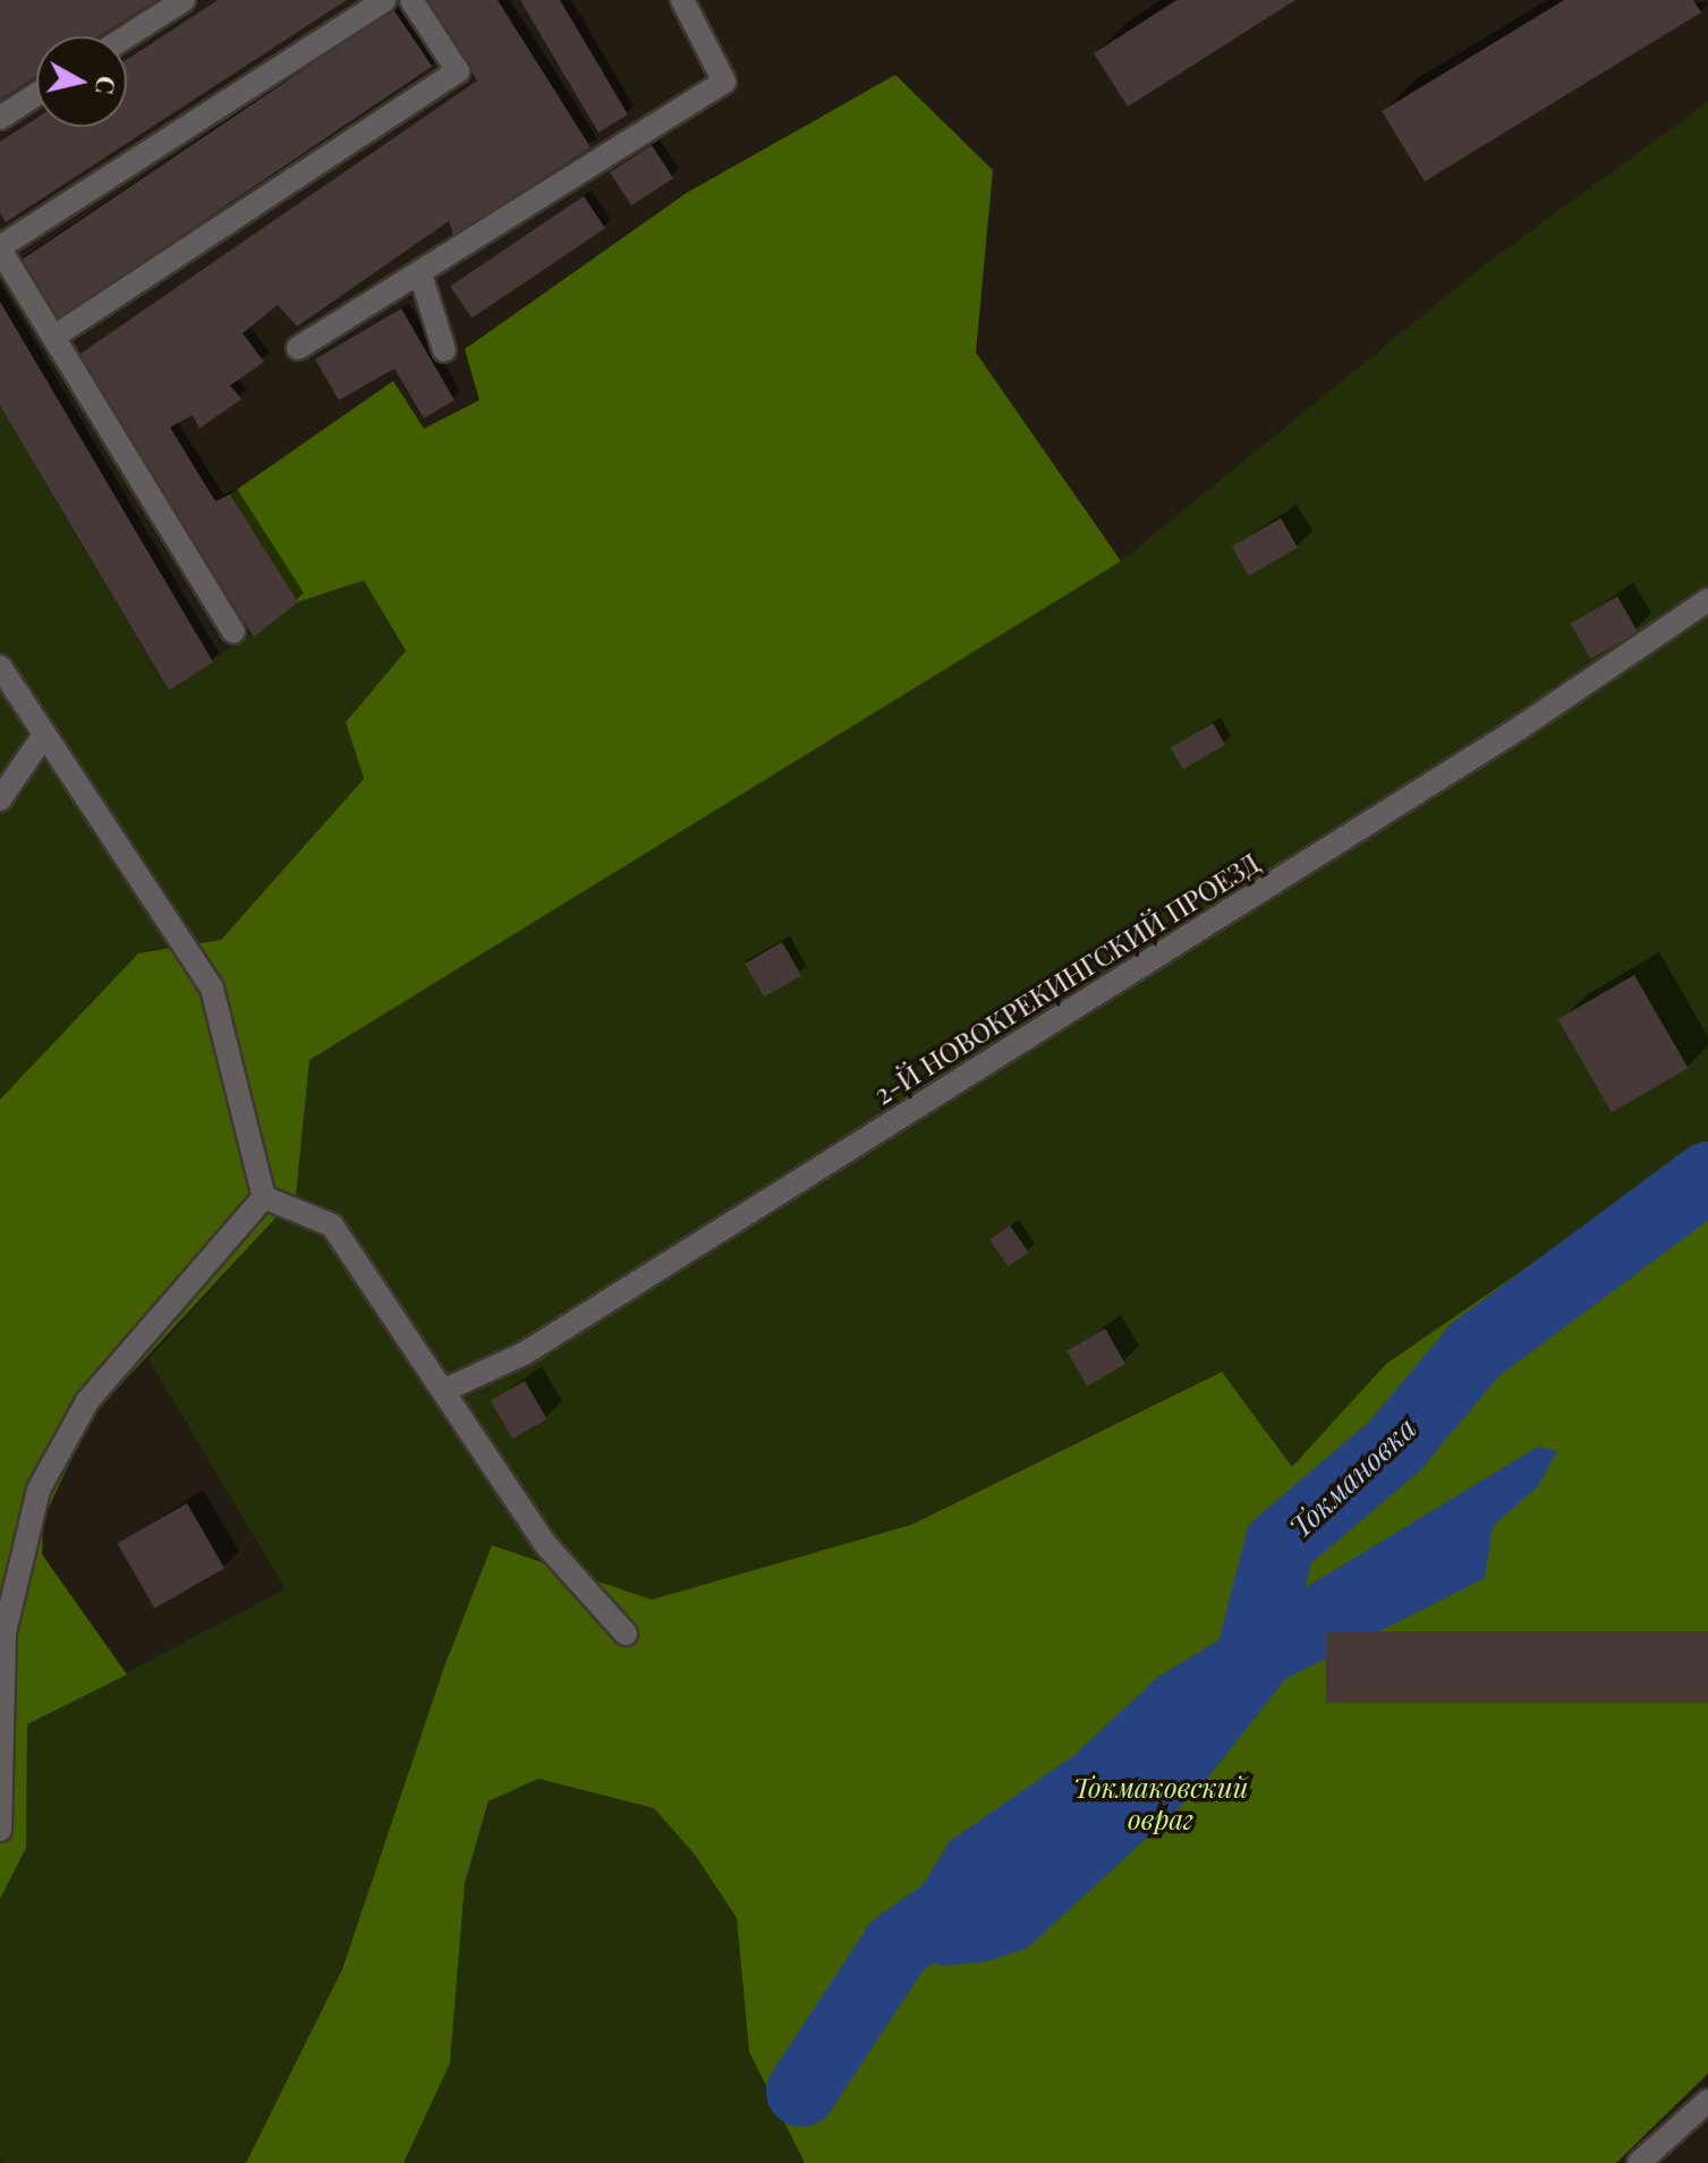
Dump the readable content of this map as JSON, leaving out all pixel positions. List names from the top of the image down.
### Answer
{
  "streets": {
    "street": ["2-Й НОВОКРЕКИНГСКИЙ ПРОЕЗД"]
  },
  "water": ["Токмановка"],
  "parks": ["Токмаковский овраг"],
  "north": "right"
}
